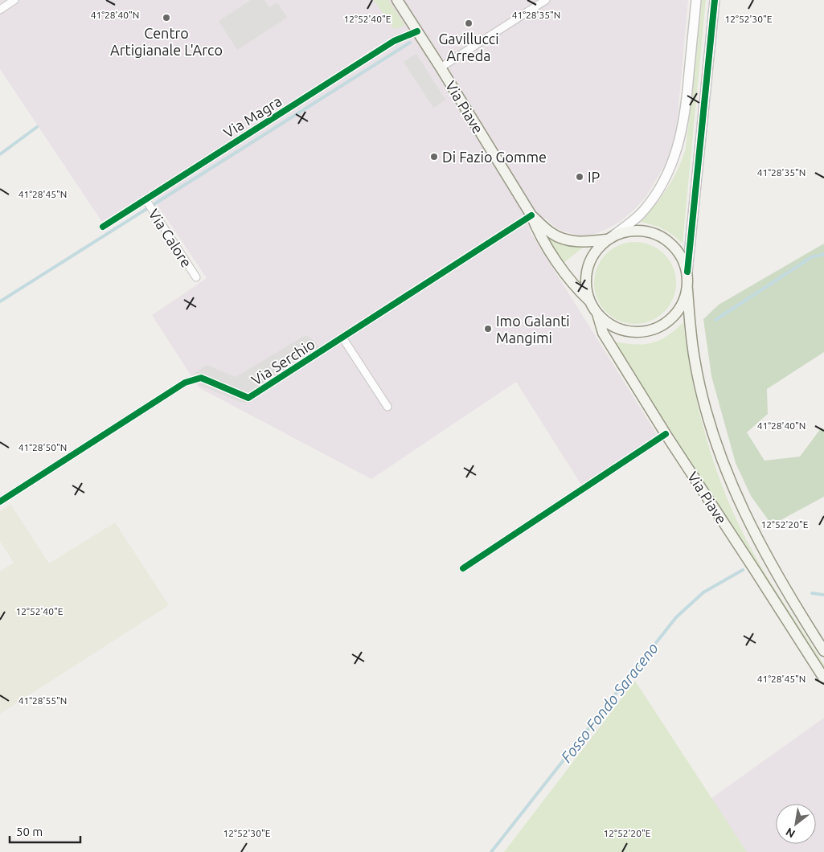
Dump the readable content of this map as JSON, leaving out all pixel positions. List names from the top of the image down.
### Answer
{
  "streets": {
    "main road": ["Via Piave"],
    "street": ["Via Magra", "Via Calore", "Via Serchio"]
  },
  "crossings": [
    ["Via Piave", "Via Magra"],
    ["Via Piave", "Via Serchio"],
    ["Via Magra", "Via Calore"]
  ],
  "water": ["Fosso Fondo Saraceno"],
  "places": [
    "Centro Artigianale L'Arco",
    "Gavillucci Arreda",
    "Di Fazio Gomme",
    "IP",
    "Imo Galanti Mangimi"
  ],
  "scale_bar": "50 m",
  "north": "bottom left",
  "coordinates": [
    "41°28'40\"N",
    "41°28'35\"N",
    "12°52'40\"E",
    "12°52'30\"E",
    "41°28'45\"N",
    "41°28'50\"N",
    "12°52'20\"E",
    "41°28'55\"N"
  ]
}
